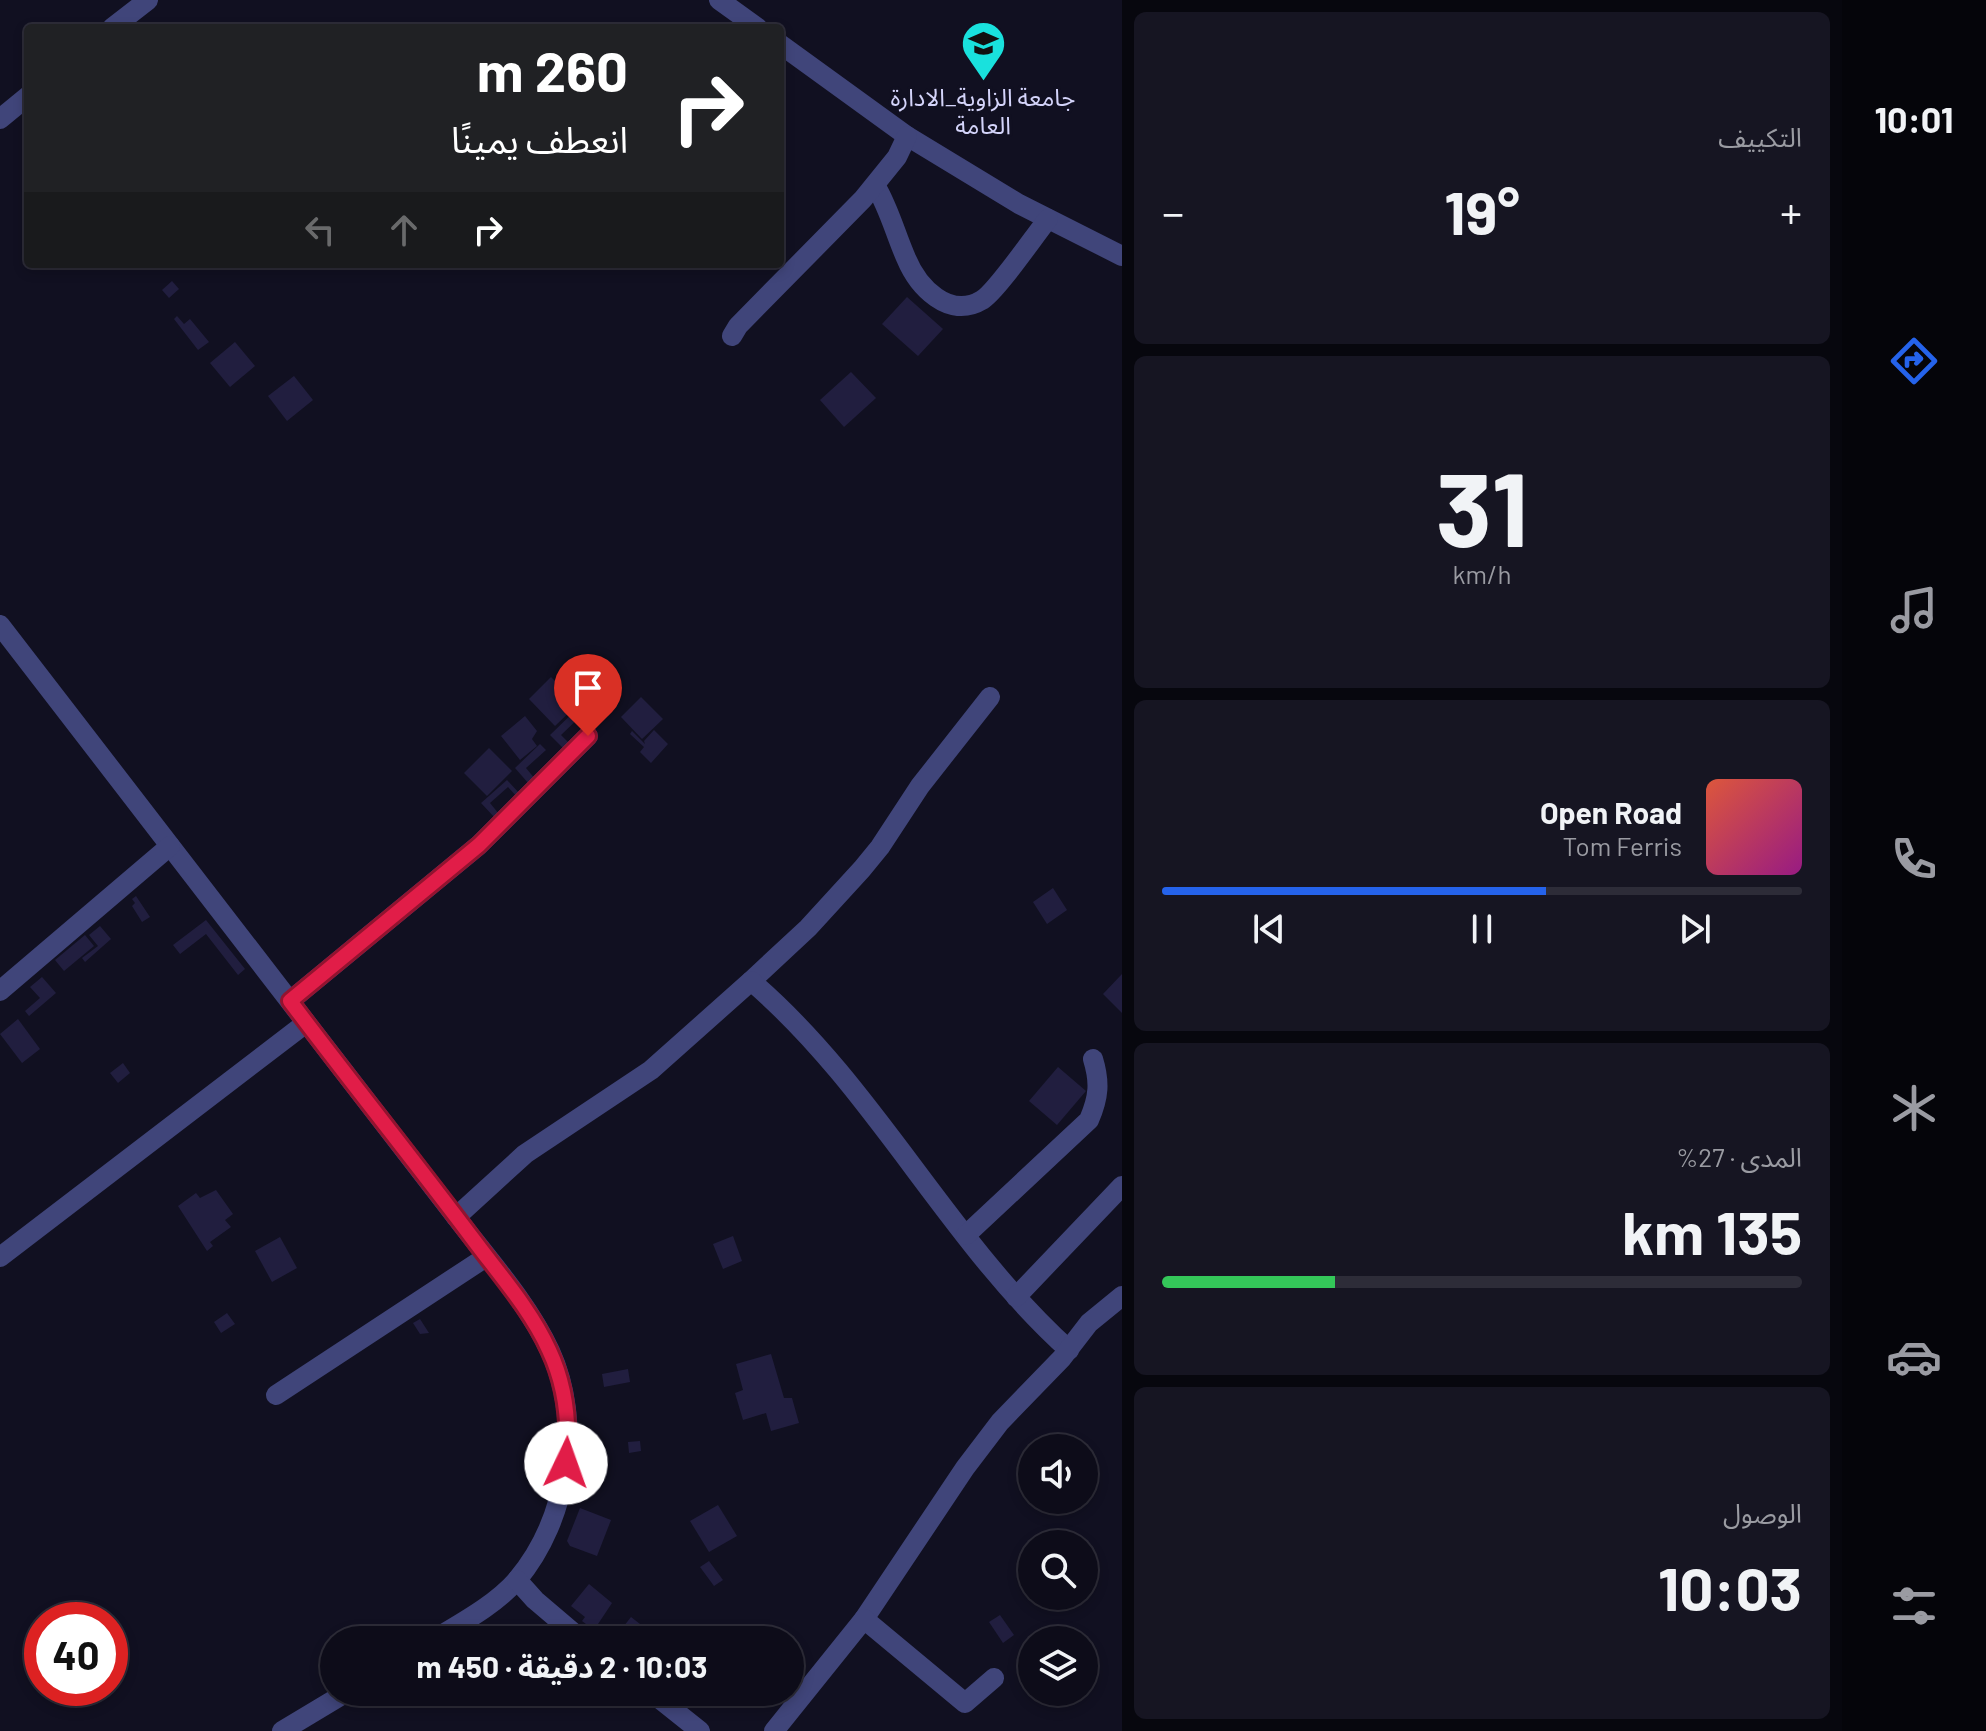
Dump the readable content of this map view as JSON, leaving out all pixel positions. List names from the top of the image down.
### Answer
{
  "places": {
    "school or university": ["جامعة الزاوية_الادارة العامة"]
  },
  "page": {
    "tabs": "10:01",
    "tile": [
      "التكييف",
      ["31", "km/h"],
      ["المدى · 27%", "135 km"],
      ["الوصول", "10:03"]
    ],
    "turn": ["260 m", "انعطف يمينًا"],
    "heat": ["−", "19°", "+"],
    "song": ["Open Road", "Tom Ferris"],
    "limit": "40",
    "trip": "10:03 · 2 دقيقة · 450 m"
  }
}
